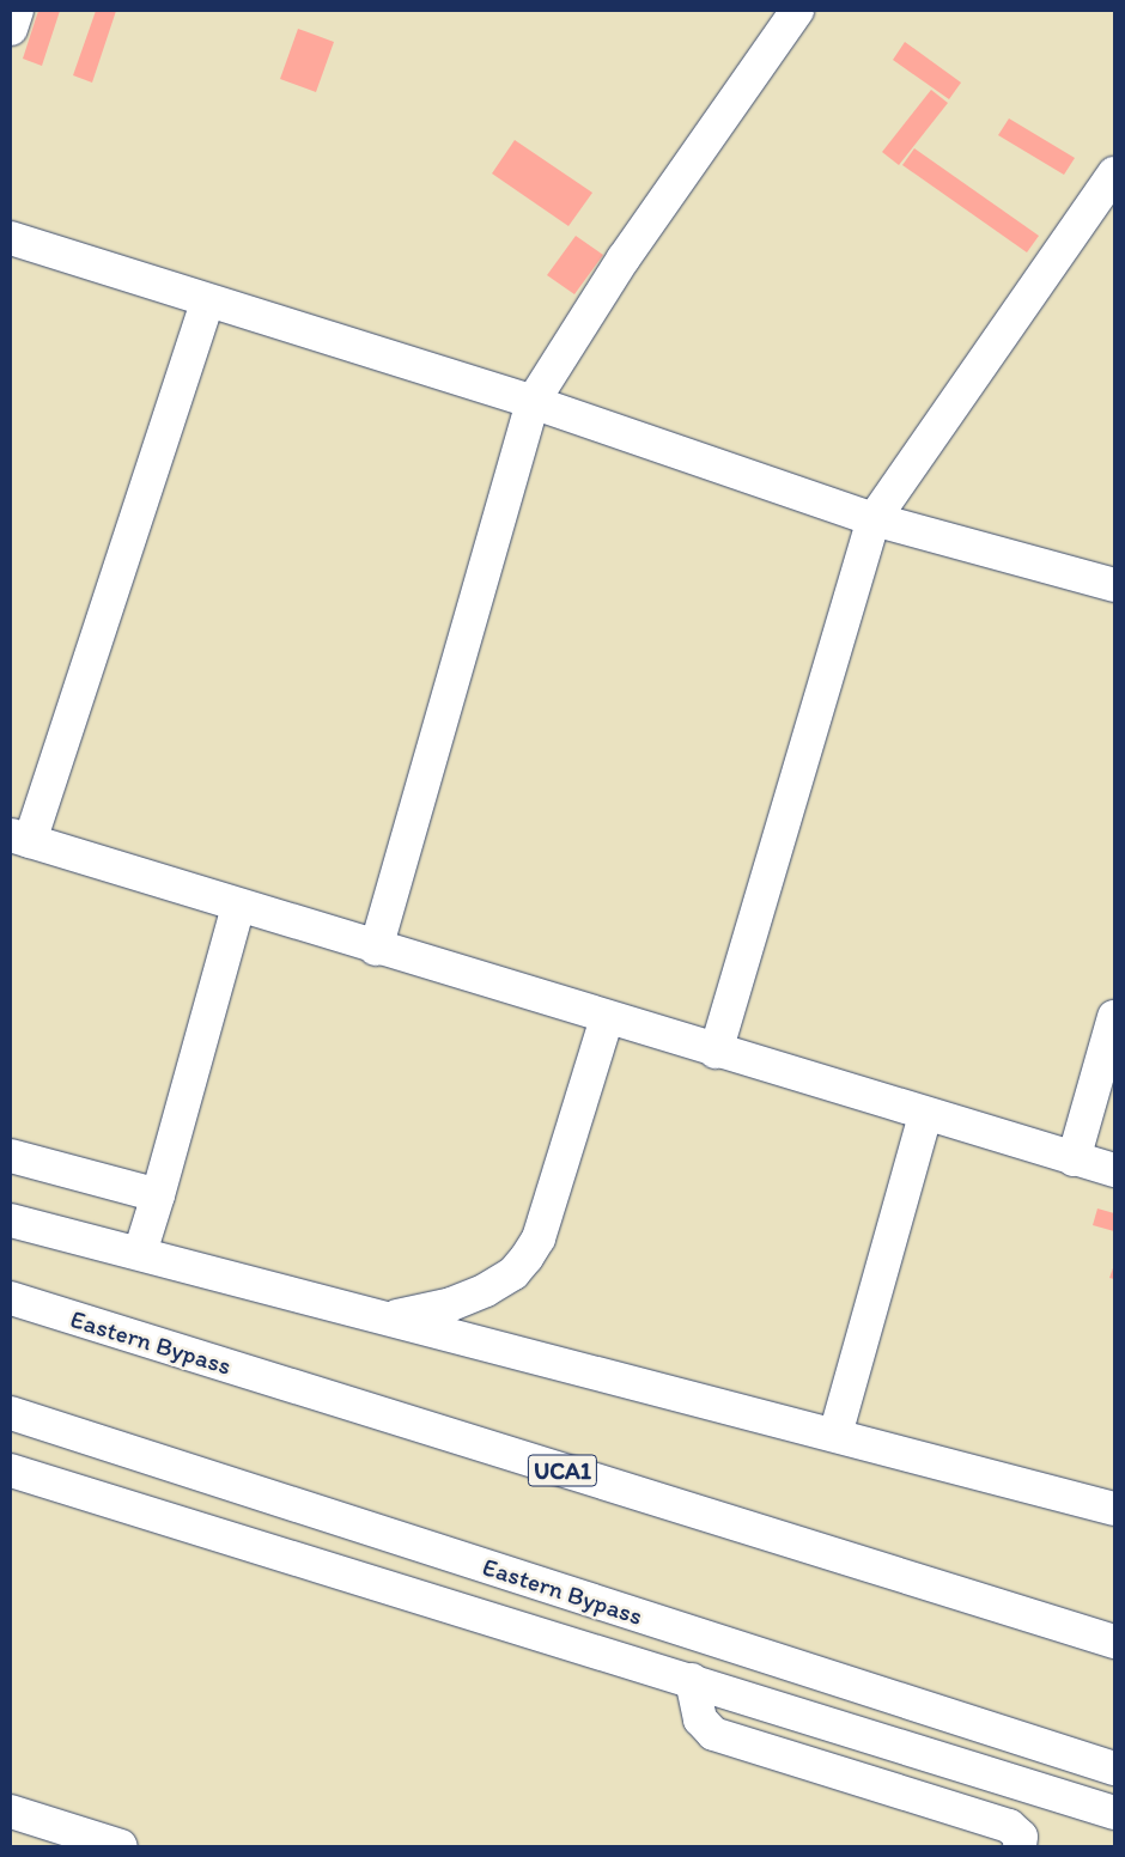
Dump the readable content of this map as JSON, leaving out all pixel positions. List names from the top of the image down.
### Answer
{
  "streets": {
    "street": ["Eastern Bypass", "UCA1"]
  }
}
